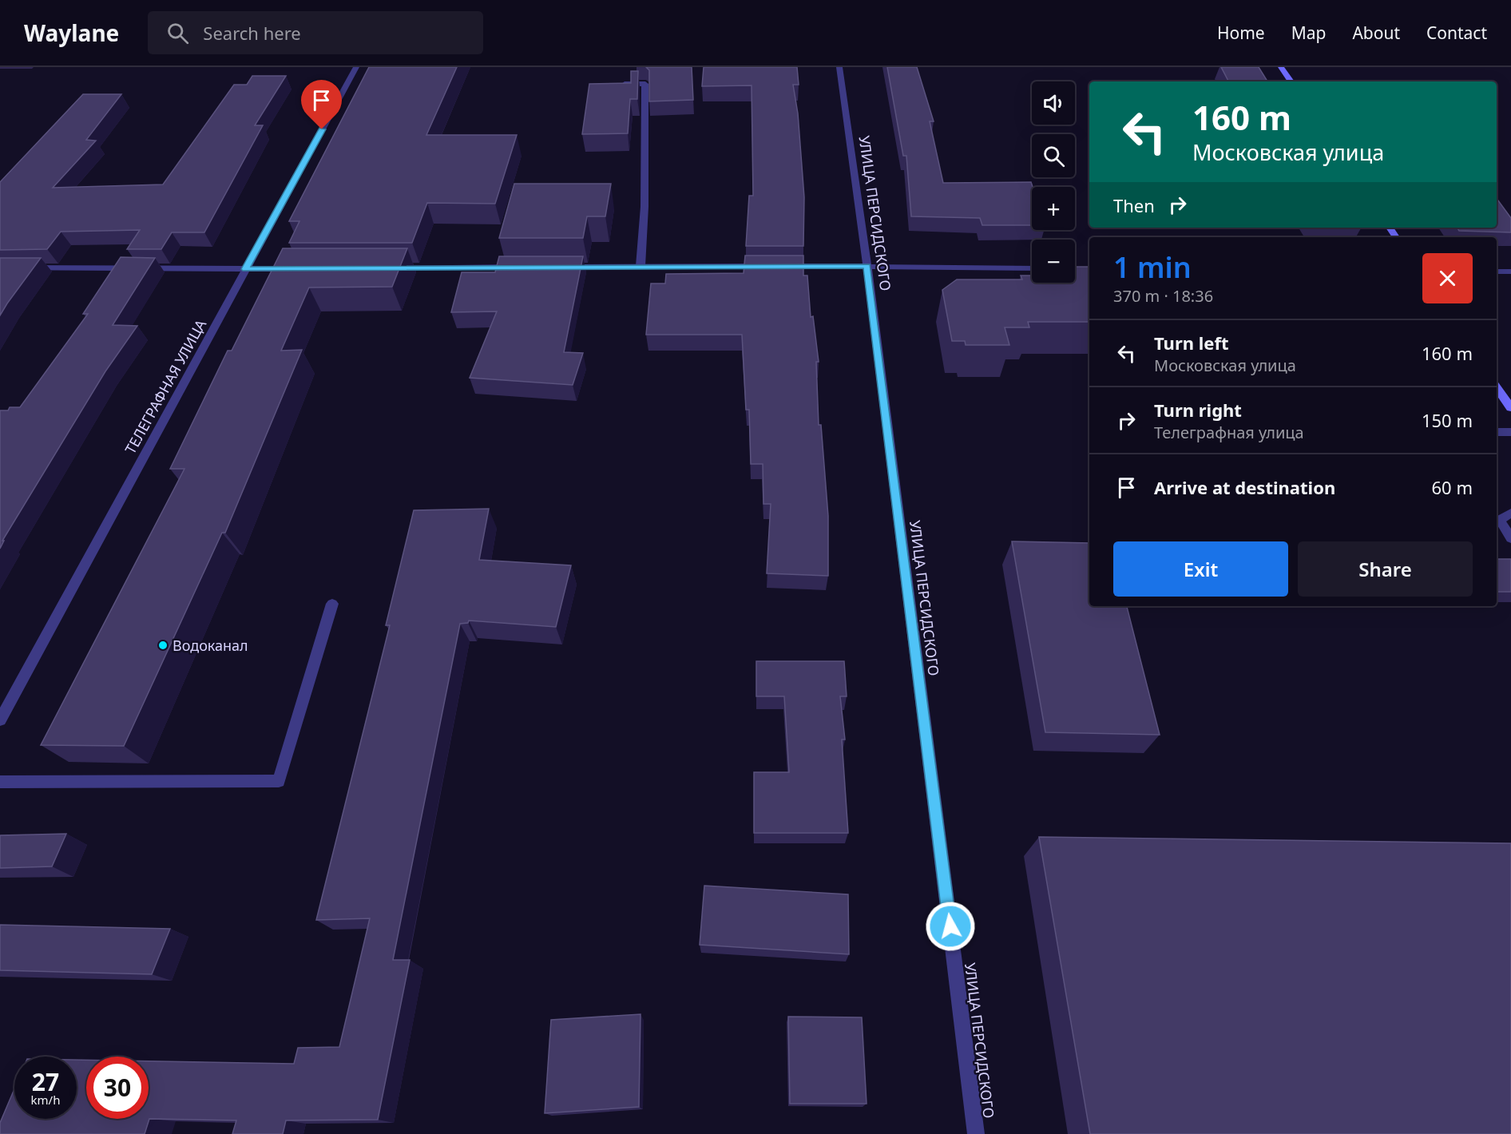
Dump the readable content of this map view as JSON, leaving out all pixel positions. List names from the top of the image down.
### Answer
{
  "streets": {
    "street": ["УЛИЦА ПЕРСИДСКОГО", "ТЕЛЕГРАФНАЯ УЛИЦА"]
  },
  "places": ["Водоканал"],
  "page": {
    "header": "Waylane",
    "search": "Search here",
    "nav": [
      "Home",
      "Map",
      "About",
      "Contact"
    ],
    "map_buttons": ["+", "−"],
    "turn": ["160 m", "Московская улица"],
    "then": "Then",
    "heading": ["1 min", "370 m · 18:36"],
    "list": [
      {
        "name": "Turn left",
        "note": "Московская улица",
        "value": "160 m"
      },
      {
        "name": "Turn right",
        "note": "Телеграфная улица",
        "value": "150 m"
      },
      {
        "name": "Arrive at destination",
        "value": "60 m"
      }
    ],
    "buttons": ["Exit", "Share"],
    "speed": "27 km/h",
    "limit": "30"
  }
}
